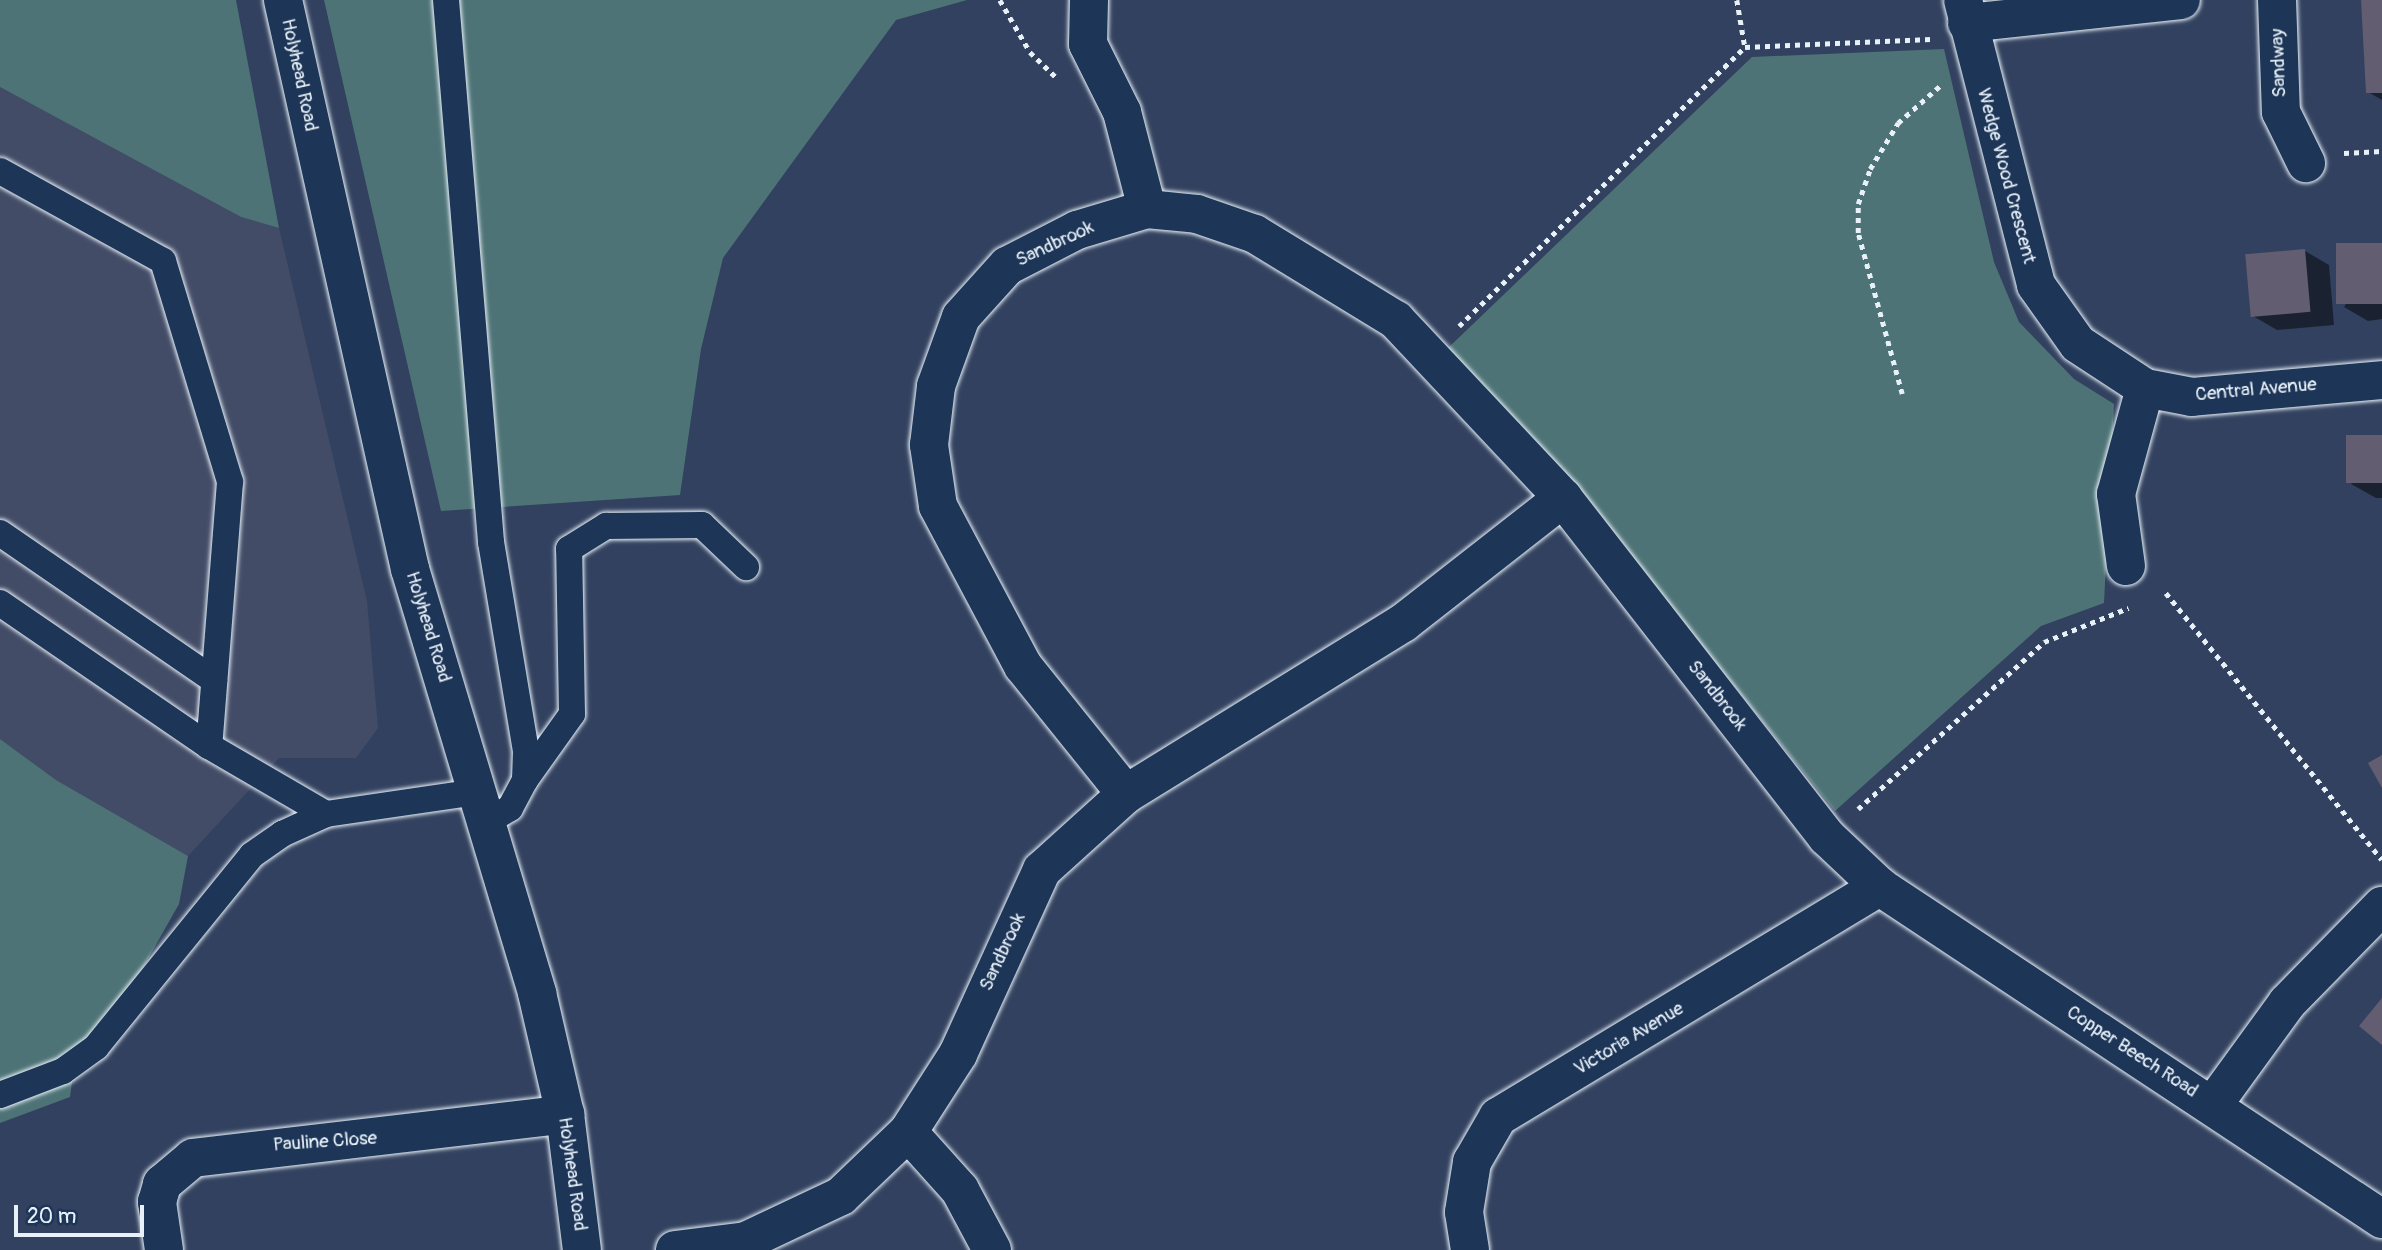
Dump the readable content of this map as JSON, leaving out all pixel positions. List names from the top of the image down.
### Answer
{
  "streets": {
    "street": [
      "Sandway",
      "Holyhead Road",
      "Wedge Wood Crescent",
      "Sandbrook",
      "Central Avenue",
      "Victoria Avenue",
      "Copper Beech Road",
      "Pauline Close"
    ]
  },
  "crossings": [
    ["Holyhead Road", "Pauline Close"],
    ["Wedge Wood Crescent", "Central Avenue"],
    ["Sandbrook", "Victoria Avenue"],
    ["Sandbrook", "Copper Beech Road"],
    ["Victoria Avenue", "Copper Beech Road"]
  ],
  "scale_bar": "20 m"
}
